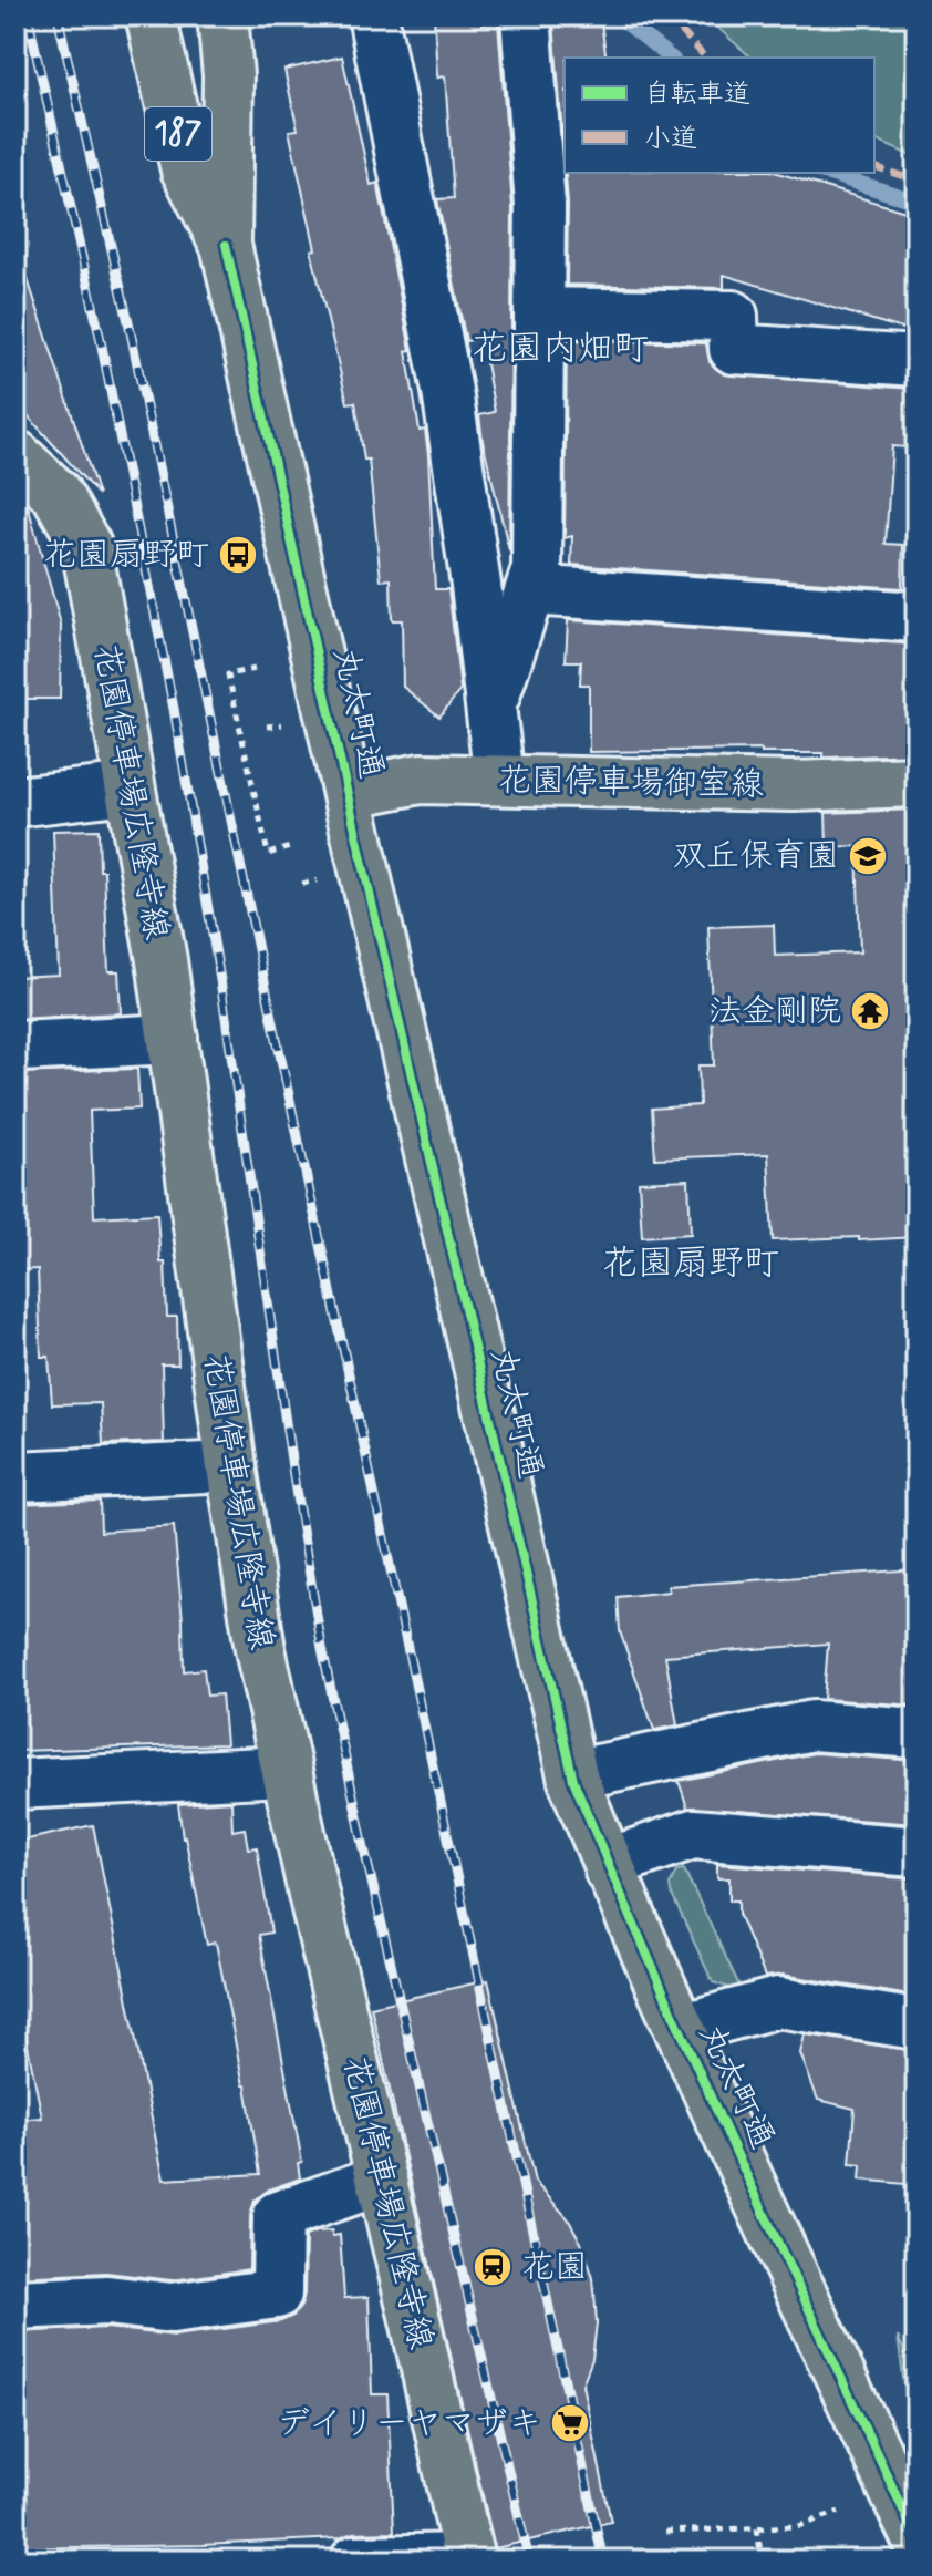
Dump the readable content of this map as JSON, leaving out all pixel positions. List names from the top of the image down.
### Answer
{
  "streets": {
    "main road": [
      "187",
      "丸太町通",
      "花園停車場御室線",
      "花園停車場広隆寺線"
    ]
  },
  "crossings": [
    ["丸太町通", "花園停車場御室線"]
  ],
  "districts": ["花園内畑町", "花園扇野町"],
  "places": {
    "bus stop": ["花園扇野町"],
    "school or university": ["双丘保育園"],
    "temple": ["法金剛院"],
    "station": ["花園"],
    "supermarket": ["デイリーヤマザキ"]
  },
  "legend": ["自転車道", "小道"]
}
